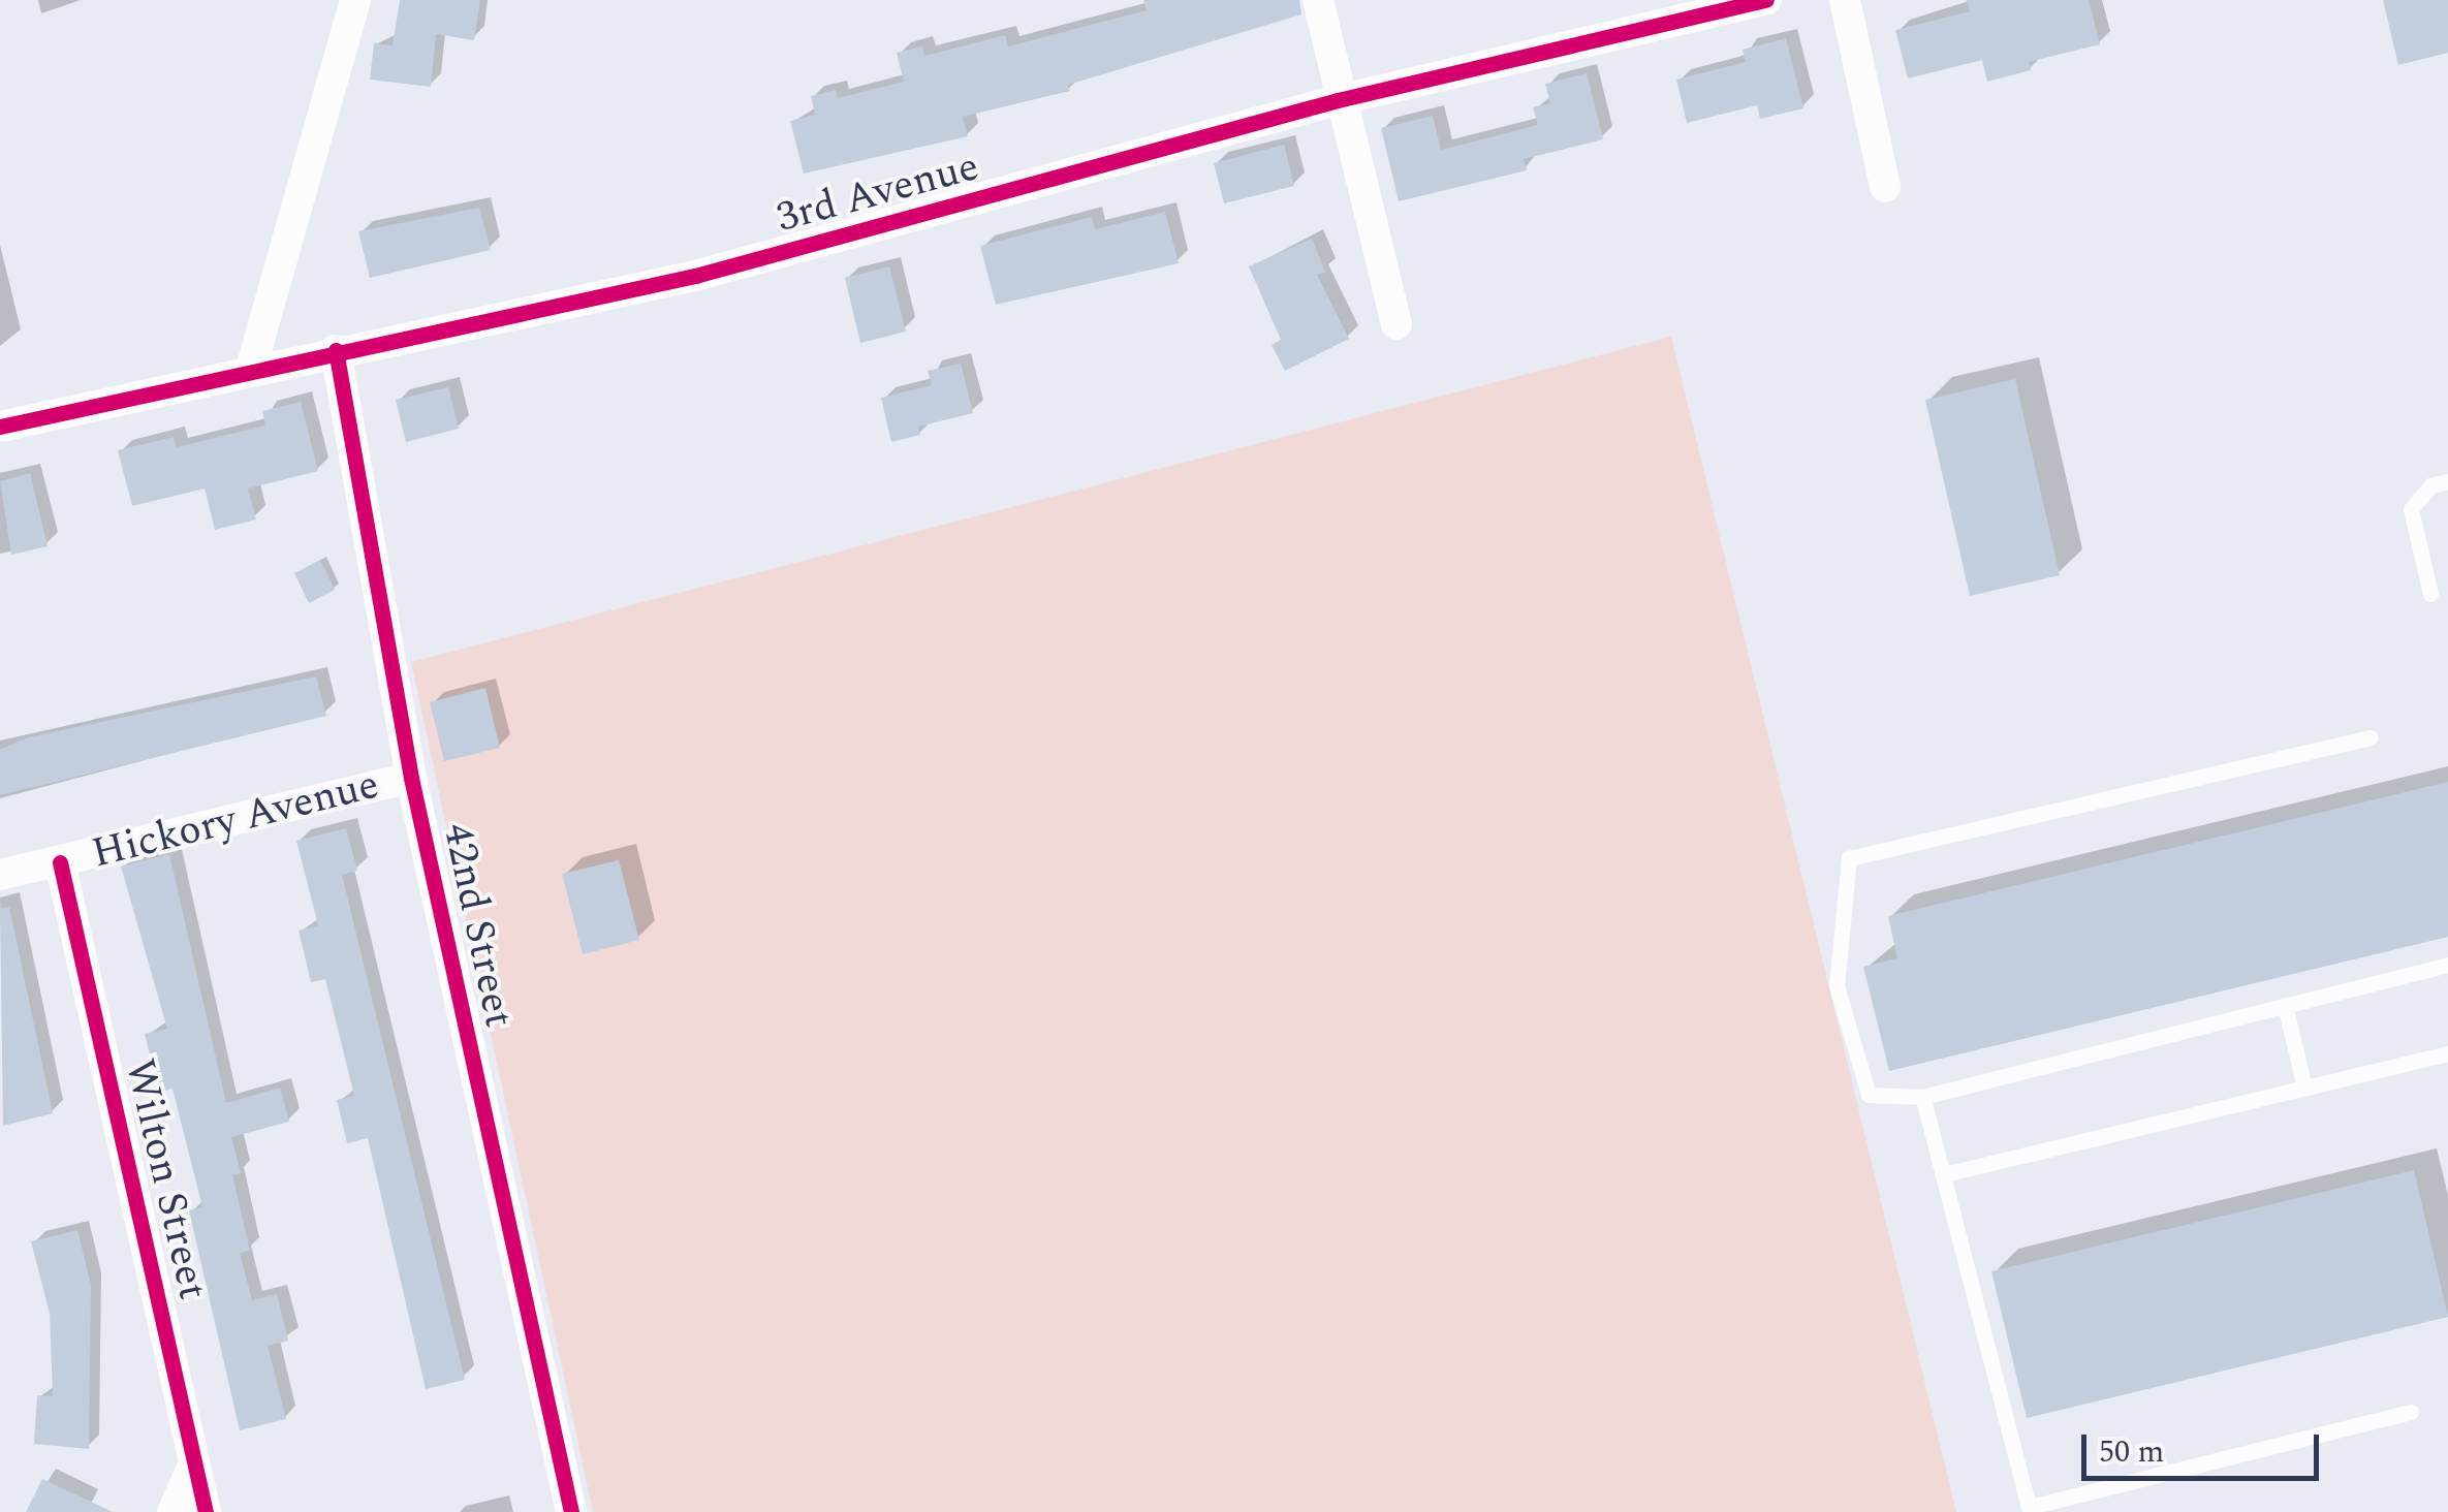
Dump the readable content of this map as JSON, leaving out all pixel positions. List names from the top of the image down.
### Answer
{
  "streets": {
    "street": [
      "3rd Avenue",
      "Hickory Avenue",
      "42nd Street",
      "Wilton Street"
    ]
  },
  "crossings": [
    ["3rd Avenue", "42nd Street"],
    ["Hickory Avenue", "42nd Street"],
    ["Hickory Avenue", "Wilton Street"]
  ],
  "scale_bar": "50 m"
}
